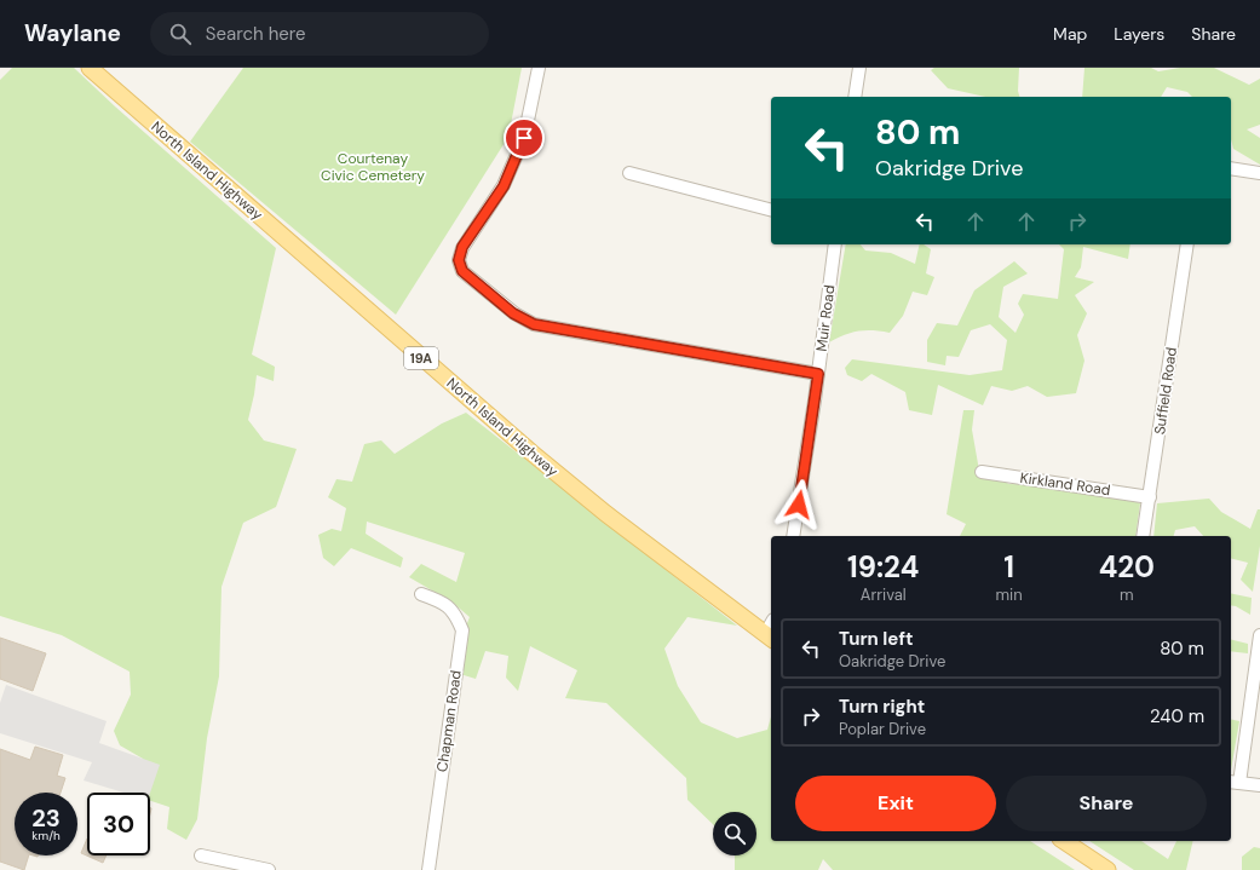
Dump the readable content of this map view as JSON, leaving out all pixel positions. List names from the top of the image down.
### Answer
{
  "streets": {
    "main road": ["North Island Highway", "19A"],
    "street": [
      "Muir Road",
      "Suffield Road",
      "Kirkland Road",
      "Chapman Road"
    ]
  },
  "crossings": [
    ["Suffield Road", "Kirkland Road"]
  ],
  "parks": ["Courtenay Civic Cemetery"],
  "page": {
    "header": "Waylane",
    "search": "Search here",
    "nav": ["Map", "Layers", "Share"],
    "turn": ["80 m", "Oakridge Drive"],
    "eta": [
      "19:24",
      "Arrival",
      "1",
      "min",
      "420",
      "m"
    ],
    "list": [
      {
        "name": "Turn left",
        "note": "Oakridge Drive",
        "value": "80 m"
      },
      {
        "name": "Turn right",
        "note": "Poplar Drive",
        "value": "240 m"
      }
    ],
    "buttons": ["Exit", "Share"],
    "speed": "23 km/h",
    "limit": "30"
  }
}
